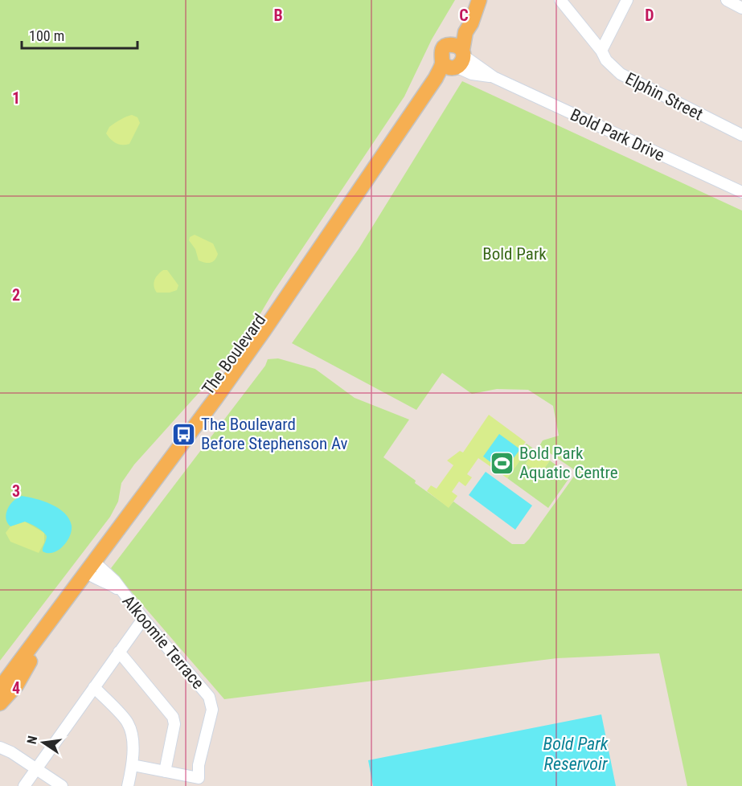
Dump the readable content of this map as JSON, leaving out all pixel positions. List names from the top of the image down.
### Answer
{
  "streets": {
    "main road": ["The Boulevard"],
    "street": ["Elphin Street", "Bold Park Drive", "Alkoomie Terrace"]
  },
  "crossings": [
    ["Bold Park Drive", "The Boulevard"],
    ["The Boulevard", "Alkoomie Terrace"]
  ],
  "water": ["Bold Park Reservoir"],
  "parks": ["Bold Park"],
  "places": {
    "bus stop": ["The Boulevard Before Stephenson Av"],
    "sports": ["Bold Park Aquatic Centre"]
  },
  "scale_bar": "100 m",
  "north": "left",
  "grid": {
    "columns": ["B", "C", "D"],
    "rows": [
      "1",
      "2",
      "3",
      "4"
    ]
  }
}
